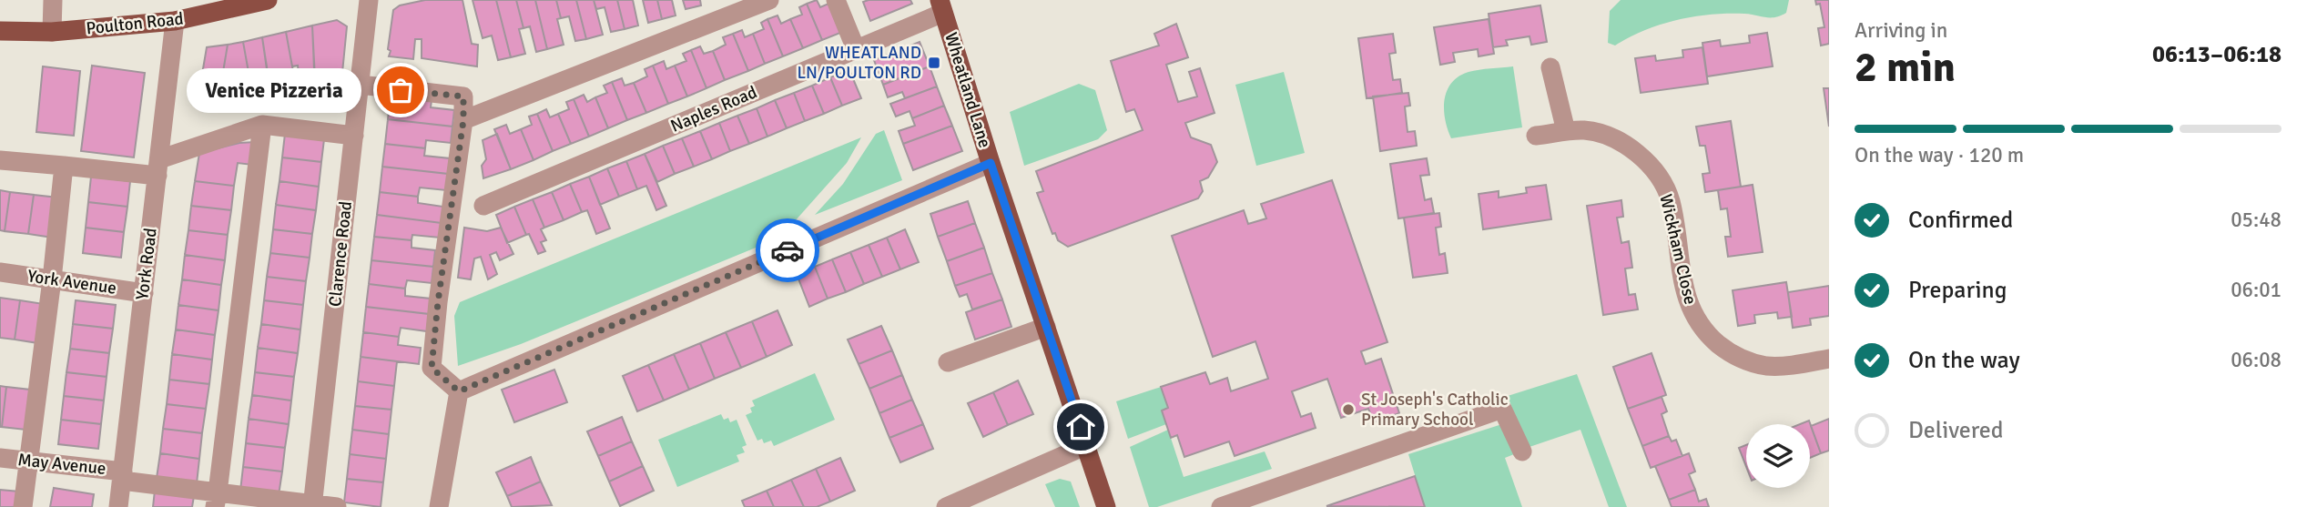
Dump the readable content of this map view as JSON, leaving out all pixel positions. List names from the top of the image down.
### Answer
{
  "streets": {
    "main road": ["Poulton Road", "Wheatland Lane"],
    "street": [
      "Naples Road",
      "Wickham Close",
      "Clarence Road",
      "York Road",
      "York Avenue",
      "May Avenue"
    ]
  },
  "crossings": [
    ["Poulton Road", "York Road"],
    ["Wheatland Lane", "Naples Road"],
    ["Clarence Road", "May Avenue"],
    ["York Road", "York Avenue"],
    ["York Road", "May Avenue"]
  ],
  "places": {
    "transit": ["WHEATLAND LN/POULTON RD"],
    "other": ["Venice Pizzeria", "St Joseph's Catholic Primary School"]
  },
  "page": {
    "heading": ["2 min", "Arriving in", "06:13–06:18"],
    "bubble": "Venice Pizzeria",
    "bar": "On the way · 120 m",
    "list": [
      ["Confirmed", "05:48"],
      ["Preparing", "06:01"],
      ["On the way", "06:08"],
      "Delivered"
    ]
  }
}
